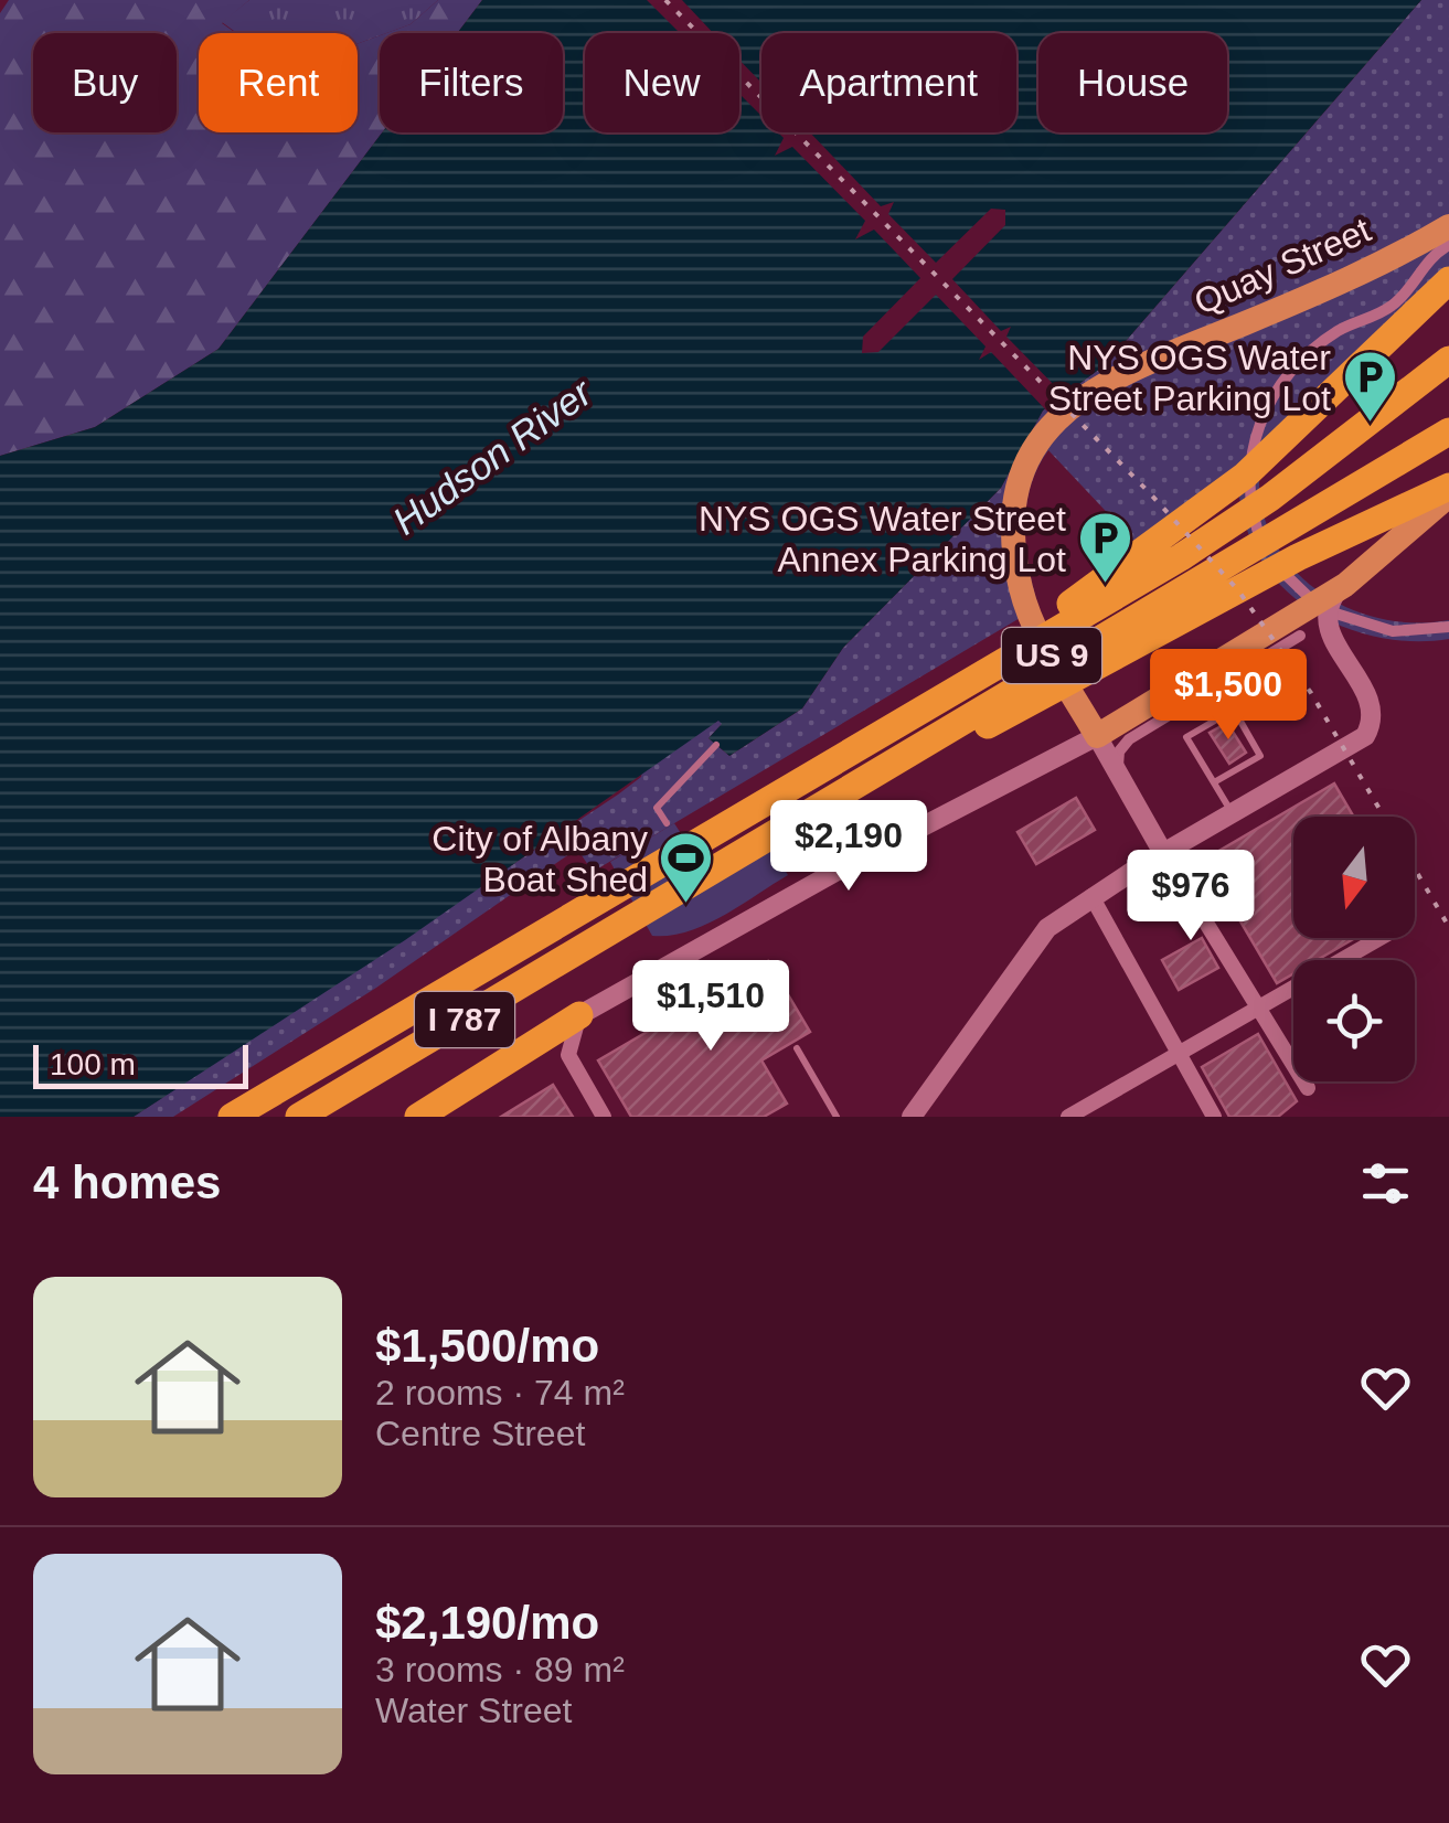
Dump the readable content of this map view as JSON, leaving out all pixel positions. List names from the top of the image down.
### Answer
{
  "streets": {
    "highway": ["I 787"],
    "main road": ["Quay Street", "US 9"]
  },
  "crossings": [
    ["Quay Street", "US 9"]
  ],
  "water": ["Hudson River"],
  "places": {
    "parking": ["NYS OGS Water Street Parking Lot", "NYS OGS Water Street Annex Parking Lot"],
    "sports": ["City of Albany Boat Shed"]
  },
  "scale_bar": "100 m",
  "north": "bottom",
  "page": {
    "chip": [
      "Buy",
      "Rent",
      "Filters",
      "New",
      "Apartment",
      "House"
    ],
    "price": [
      "$1,500",
      "$2,190",
      "$976",
      "$1,510"
    ],
    "scale": "100 m",
    "heading": "4 homes",
    "list": [
      {
        "name": "$1,500/mo",
        "note": "2 rooms · 74 m² · Centre Street"
      },
      {
        "name": "$2,190/mo",
        "note": "3 rooms · 89 m² · Water Street"
      }
    ]
  }
}
